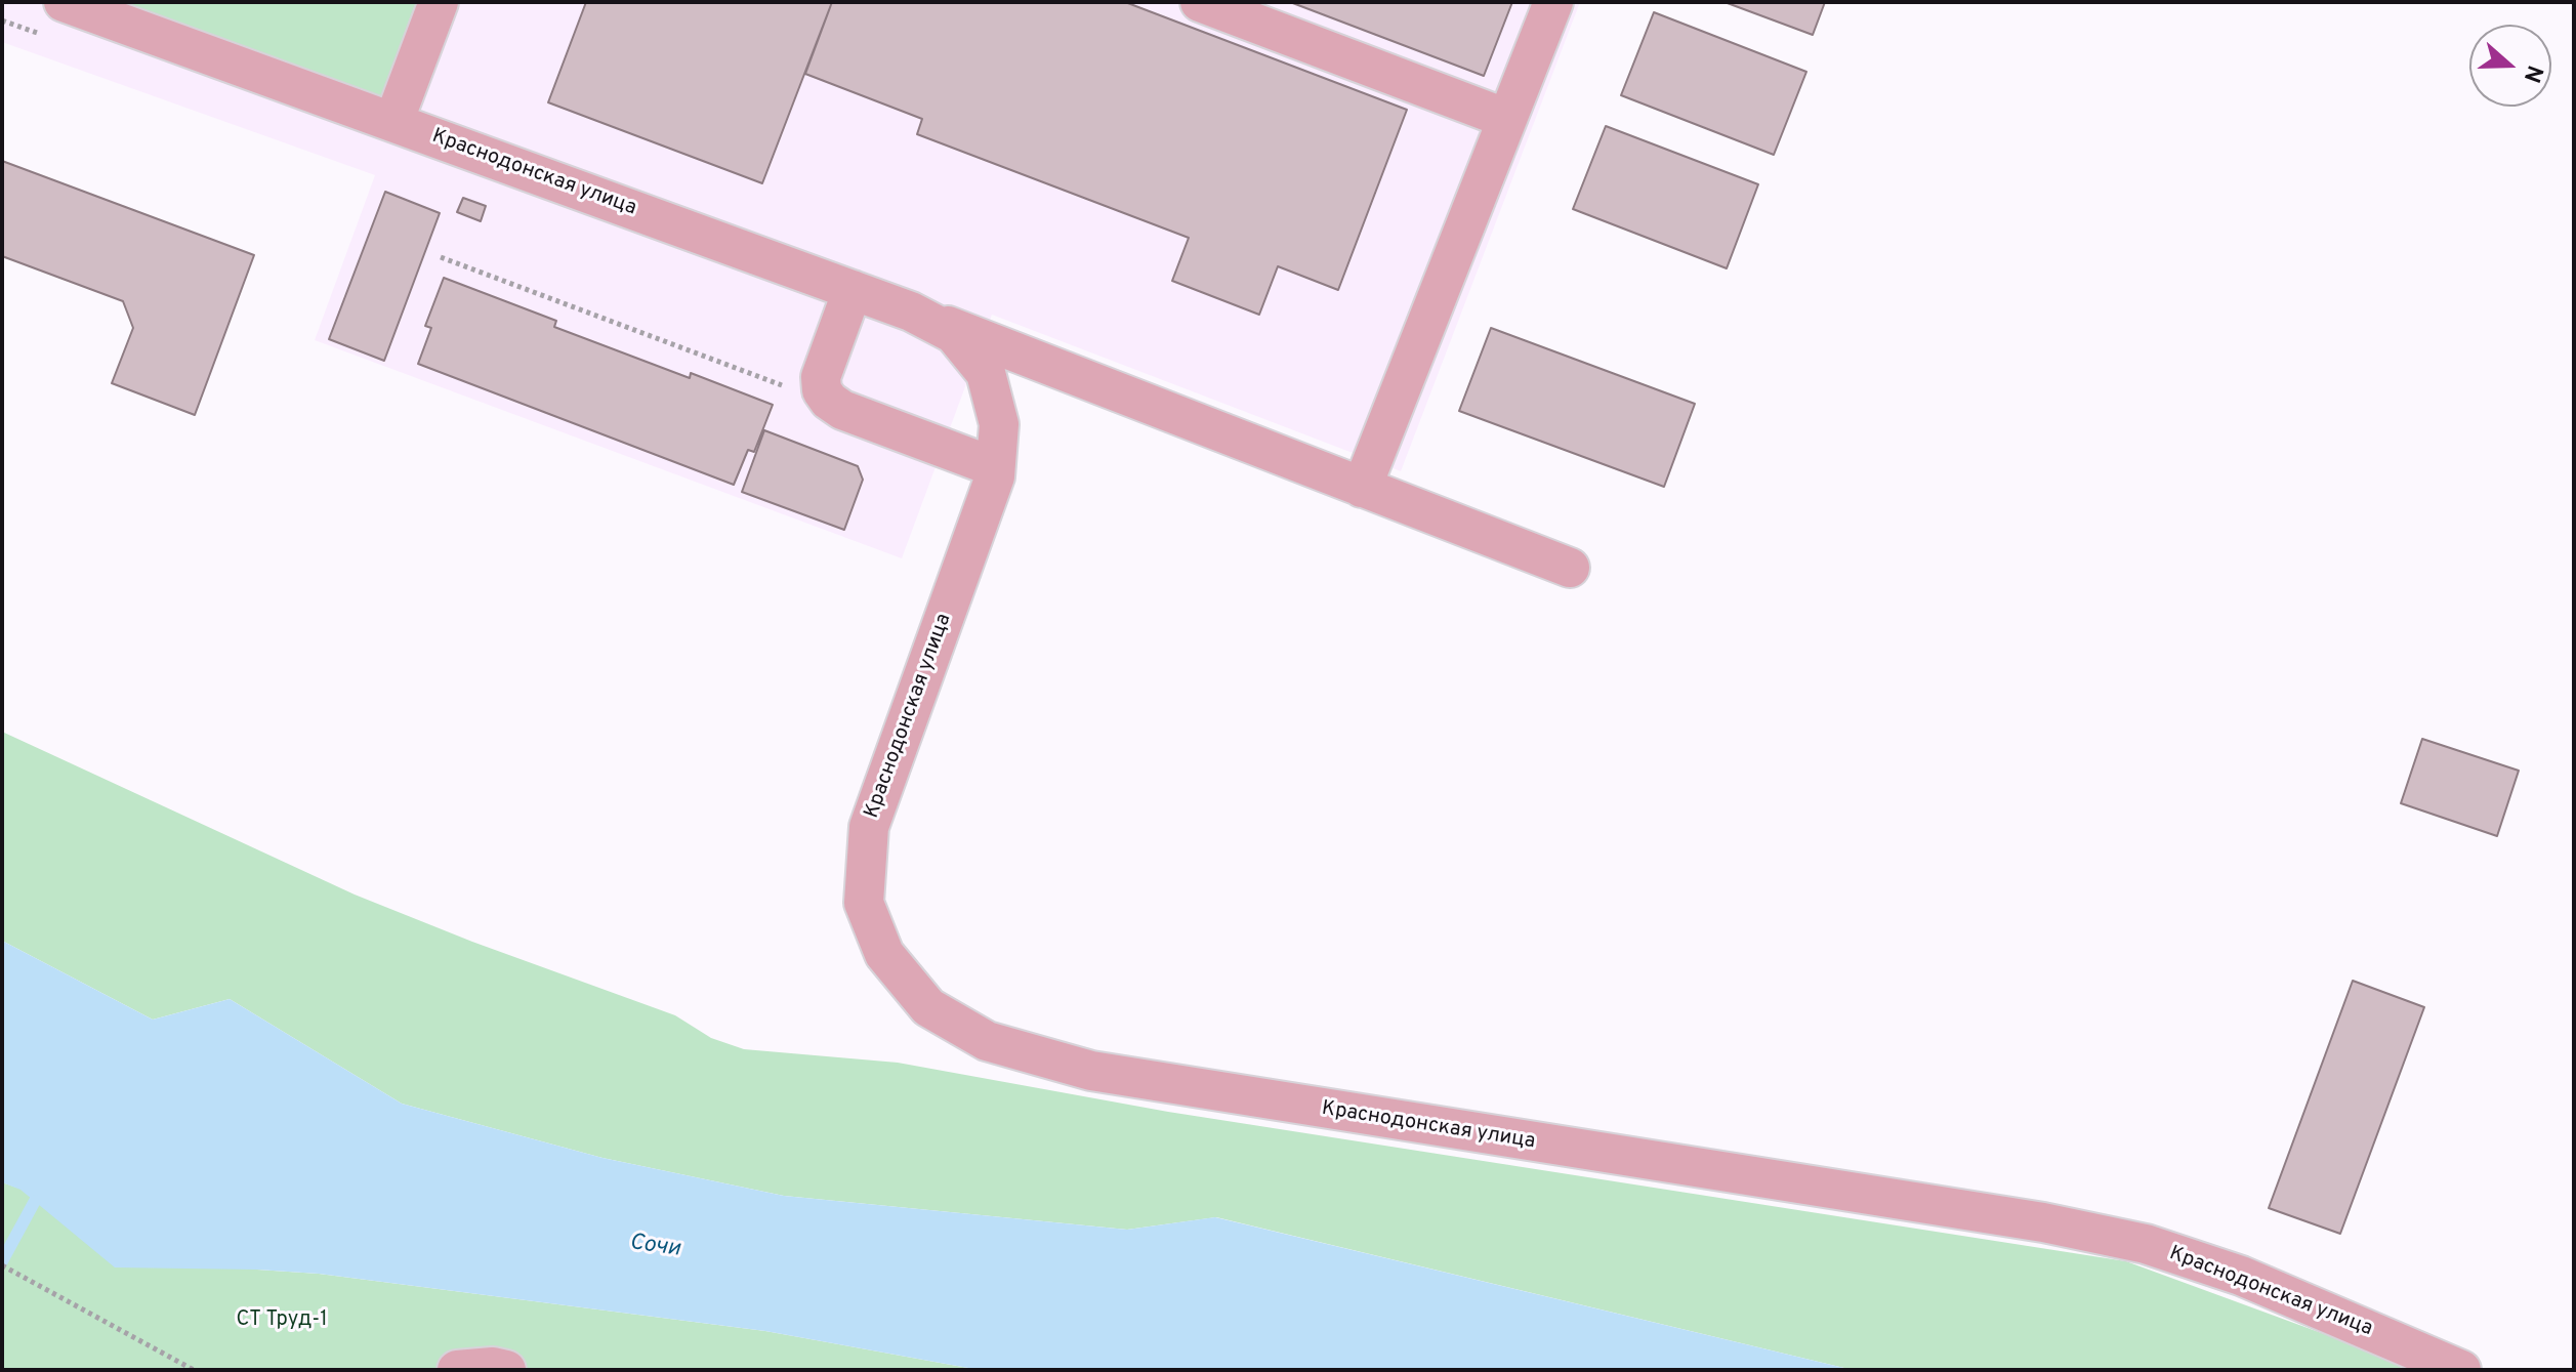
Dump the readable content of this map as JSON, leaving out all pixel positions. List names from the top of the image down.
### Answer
{
  "streets": {
    "street": ["Краснодонская улица"]
  },
  "water": ["Сочи"],
  "parks": ["СТ Труд-1"],
  "north": "right"
}
